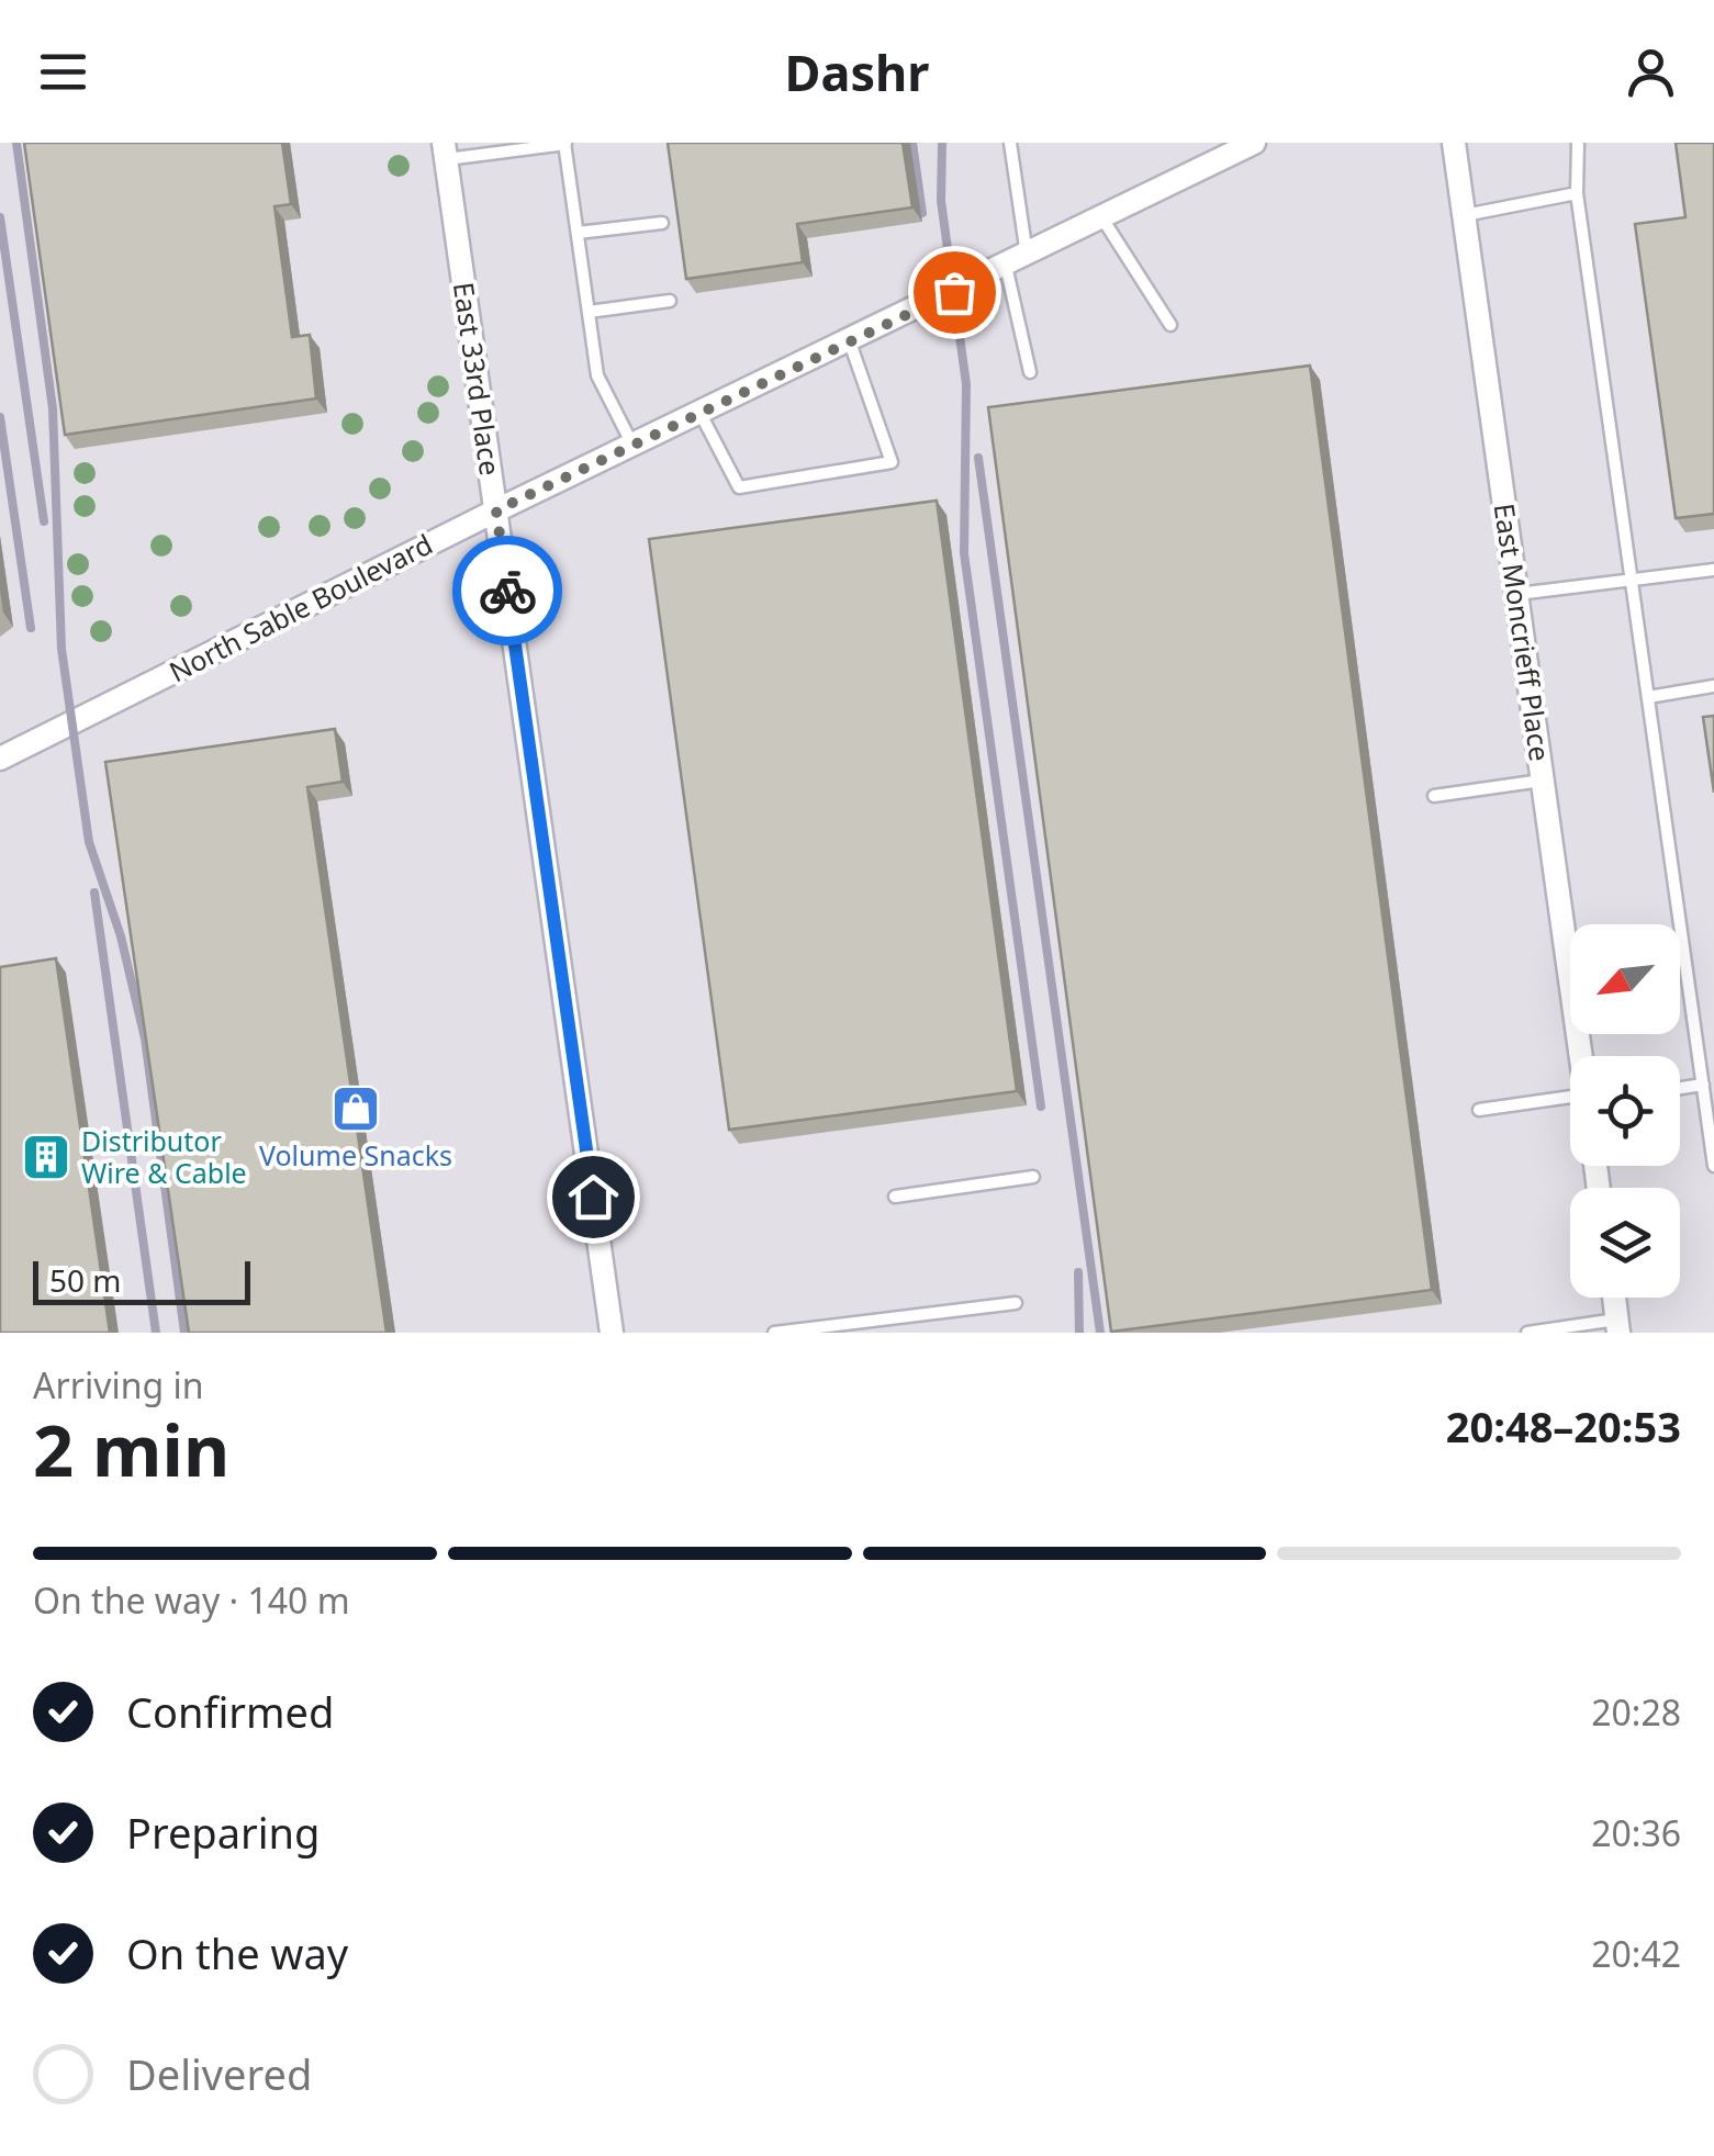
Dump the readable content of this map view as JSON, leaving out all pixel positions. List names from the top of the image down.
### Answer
{
  "streets": {
    "street": ["East 33rd Place", "North Sable Boulevard", "East Moncrieff Place"]
  },
  "crossings": [
    ["East 33rd Place", "North Sable Boulevard"]
  ],
  "places": {
    "shop": ["Volume Snacks"],
    "building": ["Distributor Wire & Cable"]
  },
  "scale_bar": "50 m",
  "north": "bottom left",
  "page": {
    "header": "Dashr",
    "scale": "50 m",
    "heading": ["2 min", "Arriving in", "20:48–20:53"],
    "bar": "On the way · 140 m",
    "list": [
      ["Confirmed", "20:28"],
      ["Preparing", "20:36"],
      ["On the way", "20:42"],
      "Delivered"
    ]
  }
}
